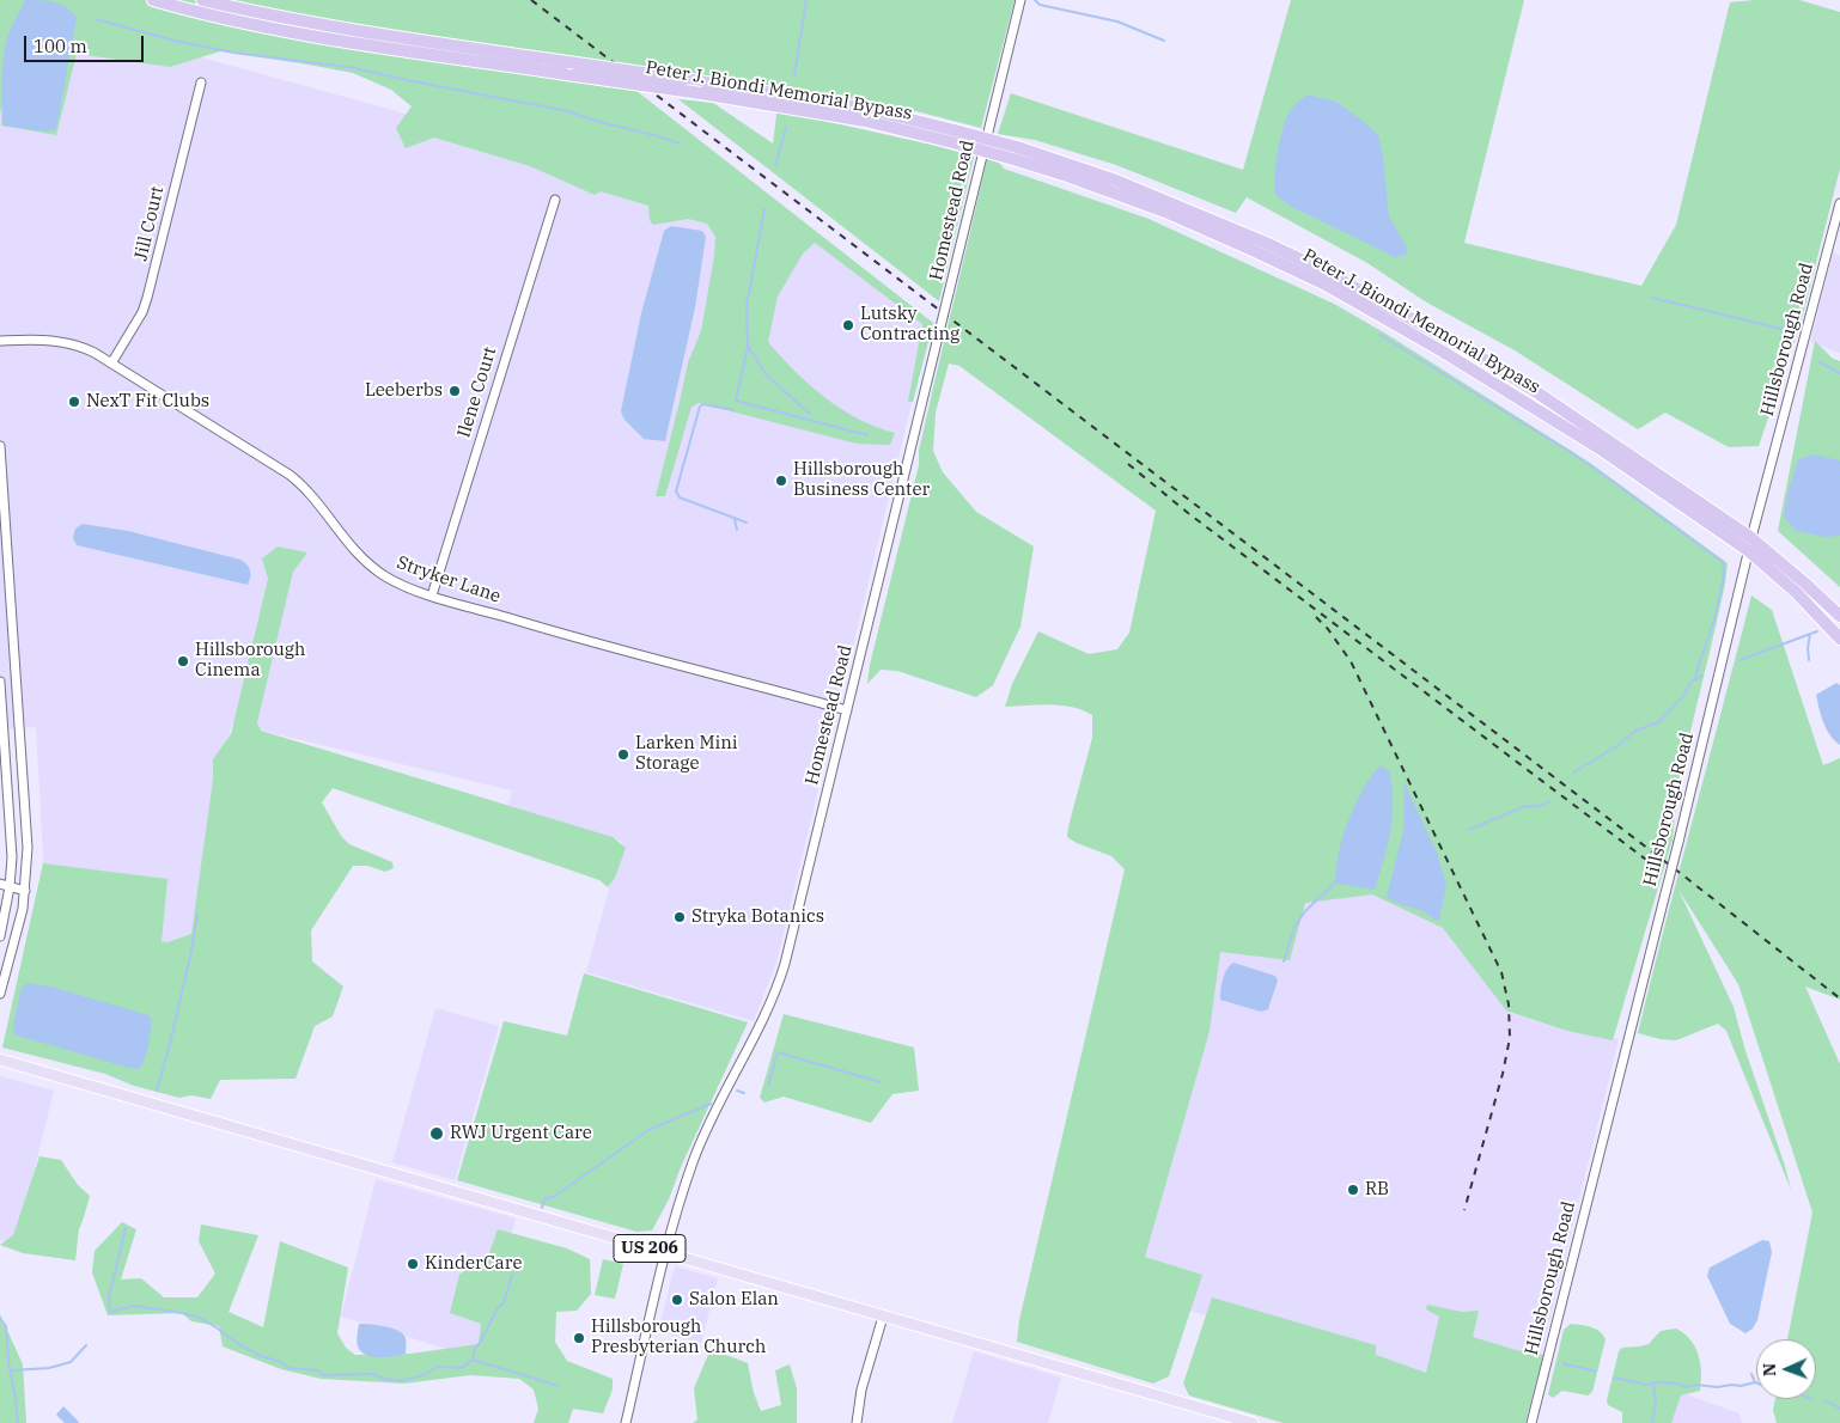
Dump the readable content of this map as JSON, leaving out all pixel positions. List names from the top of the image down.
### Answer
{
  "streets": {
    "highway": ["Peter J. Biondi Memorial Bypass"],
    "main road": ["US 206"],
    "street": [
      "Homestead Road",
      "Jill Court",
      "Hillsborough Road",
      "Ilene Court",
      "Stryker Lane"
    ]
  },
  "crossings": [
    ["Peter J. Biondi Memorial Bypass", "Hillsborough Road"],
    ["Homestead Road", "Stryker Lane"],
    ["Homestead Road", "US 206"],
    ["Jill Court", "Stryker Lane"],
    ["Ilene Court", "Stryker Lane"]
  ],
  "places": [
    "Lutsky Contracting",
    "Leeberbs",
    "NexT Fit Clubs",
    "Hillsborough Business Center",
    "Hillsborough Cinema",
    "Larken Mini Storage",
    "Stryka Botanics",
    "RWJ Urgent Care",
    "RB",
    "KinderCare",
    "Salon Elan",
    "Hillsborough Presbyterian Church"
  ],
  "scale_bar": "100 m",
  "north": "left"
}
